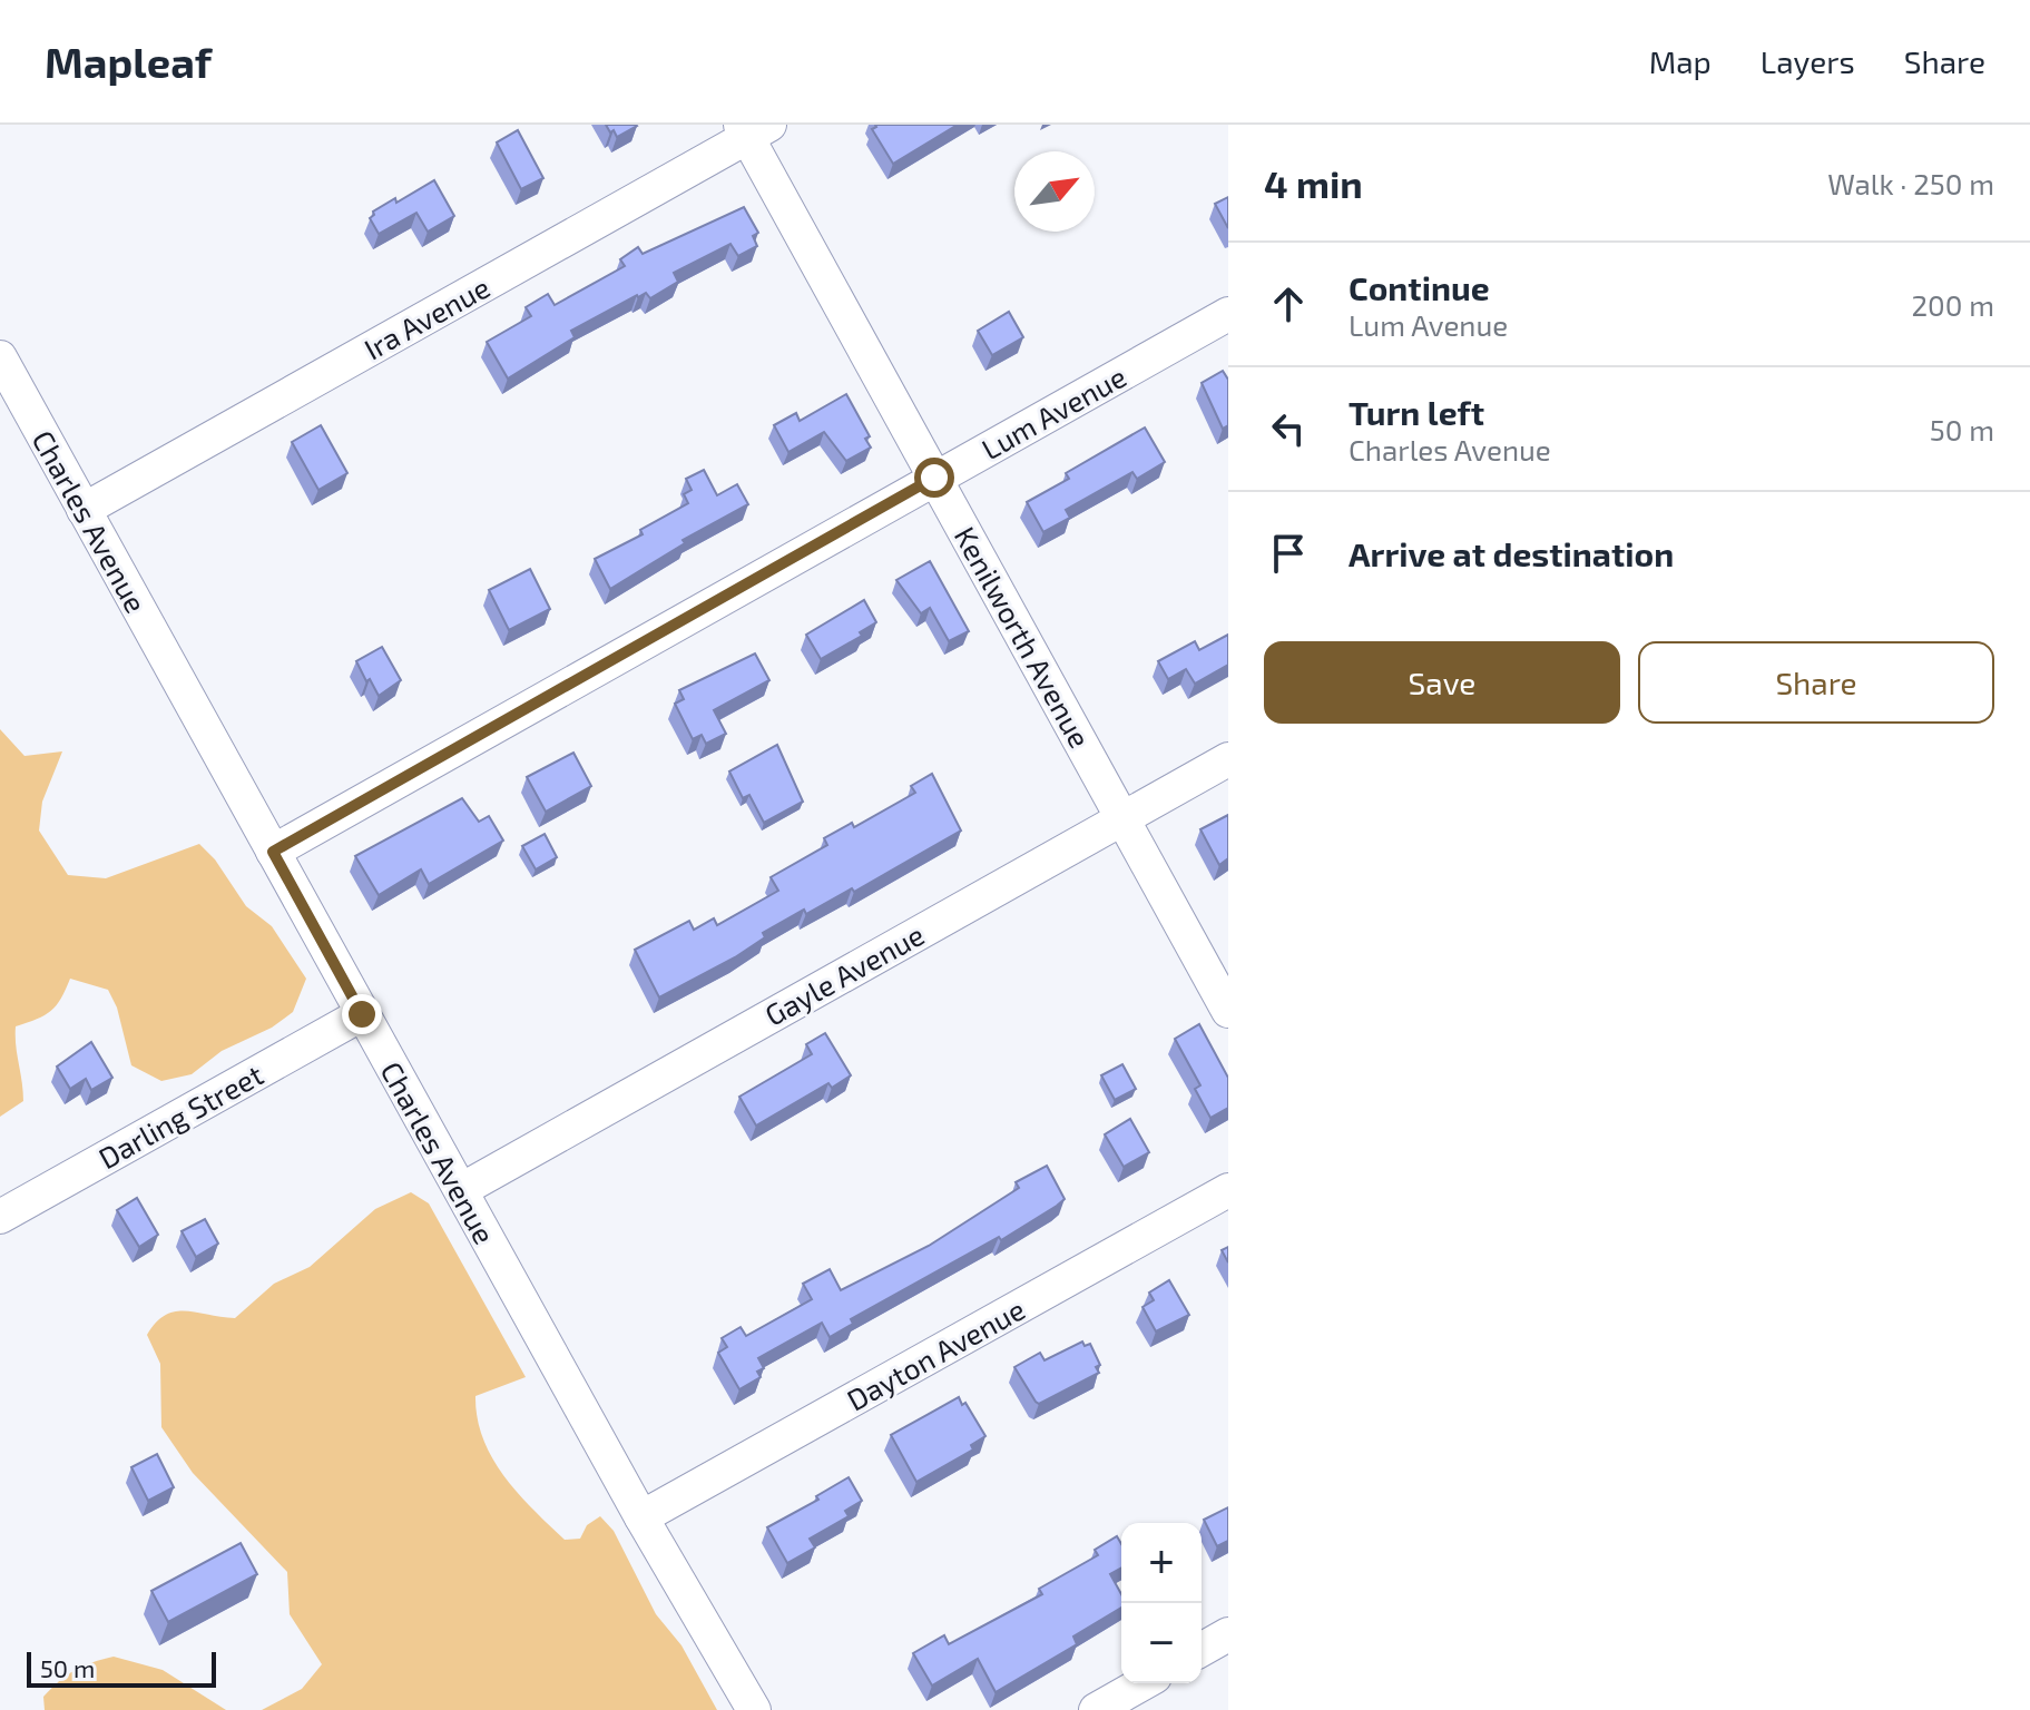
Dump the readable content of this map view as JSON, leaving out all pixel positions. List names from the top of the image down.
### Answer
{
  "streets": {
    "street": [
      "Ira Avenue",
      "Lum Avenue",
      "Charles Avenue",
      "Kenilworth Avenue",
      "Gayle Avenue",
      "Darling Street",
      "Dayton Avenue"
    ]
  },
  "crossings": [
    ["Ira Avenue", "Charles Avenue"],
    ["Ira Avenue", "Kenilworth Avenue"],
    ["Lum Avenue", "Charles Avenue"],
    ["Lum Avenue", "Kenilworth Avenue"],
    ["Charles Avenue", "Gayle Avenue"],
    ["Charles Avenue", "Darling Street"],
    ["Charles Avenue", "Dayton Avenue"],
    ["Kenilworth Avenue", "Gayle Avenue"]
  ],
  "scale_bar": "50 m",
  "north": "top right",
  "page": {
    "header": "Mapleaf",
    "nav": ["Map", "Layers", "Share"],
    "heading": ["4 min", "Walk · 250 m"],
    "list": [
      ["Continue", "Lum Avenue", "200 m"],
      ["Turn left", "Charles Avenue", "50 m"],
      "Arrive at destination"
    ],
    "buttons": ["Save", "Share"],
    "map_buttons": ["+", "−"],
    "scale": "50 m"
  }
}
